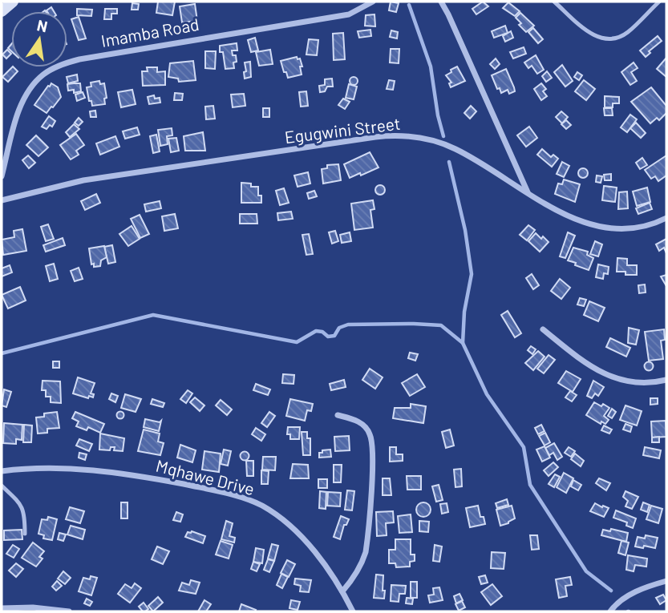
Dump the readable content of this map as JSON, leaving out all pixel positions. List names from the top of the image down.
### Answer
{
  "streets": {
    "street": ["Imamba Road", "Egugwini Street", "Mqhawe Drive"]
  },
  "north": "top"
}
